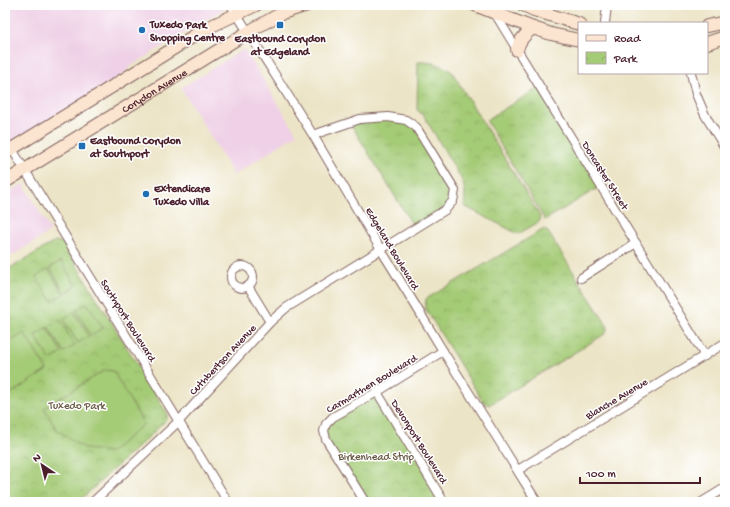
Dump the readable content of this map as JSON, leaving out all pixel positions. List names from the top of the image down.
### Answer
{
  "streets": {
    "main road": ["Corydon Avenue"],
    "street": [
      "Doncaster Street",
      "Edgeland Boulevard",
      "Southport Boulevard",
      "Cuthbertson Avenue",
      "Carmarthen Boulevard",
      "Blanche Avenue",
      "Devonport Boulevard"
    ]
  },
  "crossings": [
    ["Corydon Avenue", "Edgeland Boulevard"],
    ["Corydon Avenue", "Southport Boulevard"],
    ["Doncaster Street", "Blanche Avenue"],
    ["Edgeland Boulevard", "Cuthbertson Avenue"],
    ["Edgeland Boulevard", "Carmarthen Boulevard"],
    ["Edgeland Boulevard", "Blanche Avenue"],
    ["Southport Boulevard", "Cuthbertson Avenue"],
    ["Carmarthen Boulevard", "Devonport Boulevard"]
  ],
  "parks": ["Tuxedo Park", "Birkenhead Strip"],
  "places": {
    "transit": ["Eastbound Corydon at Edgeland", "Eastbound Corydon at Southport"],
    "other": ["Tuxedo Park Shopping Centre", "Extendicare Tuxedo Villa"]
  },
  "legend": ["Road", "Park"],
  "scale_bar": "100 m",
  "north": "top left"
}
